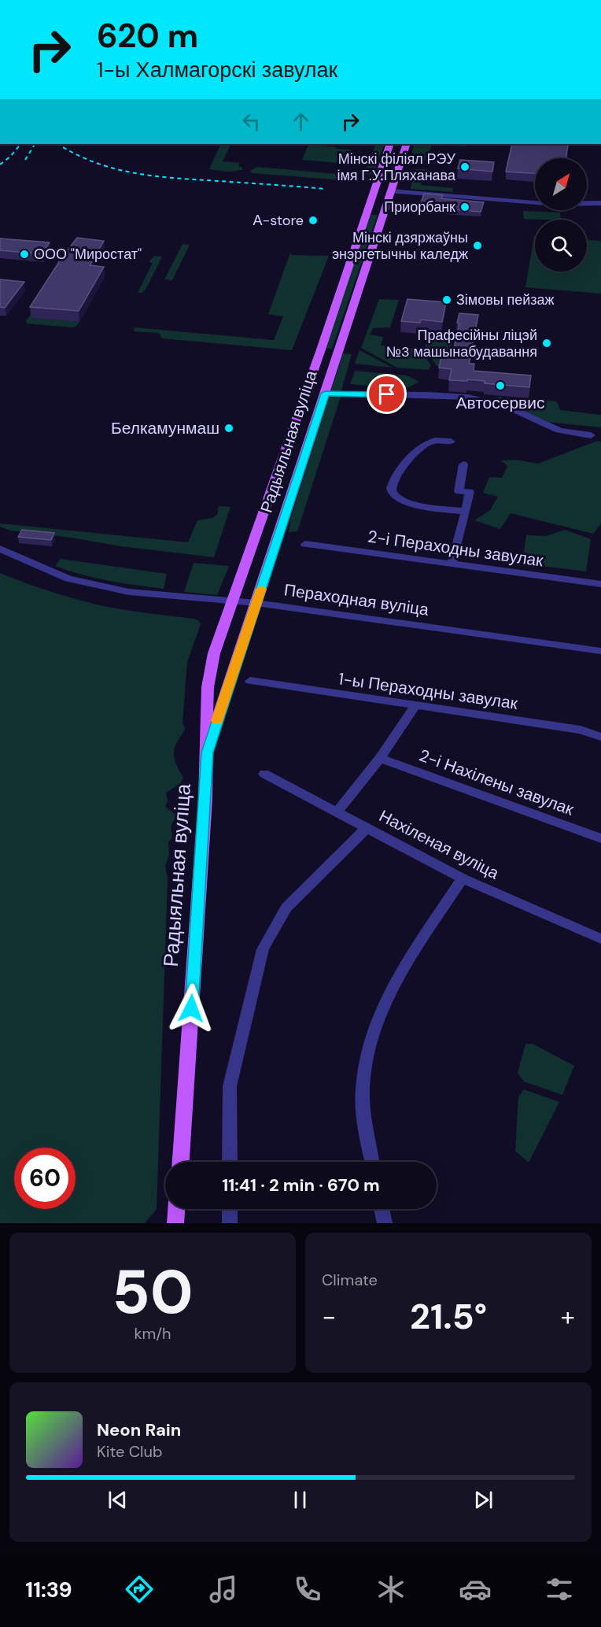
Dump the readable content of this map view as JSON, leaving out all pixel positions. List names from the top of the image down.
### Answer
{
  "streets": {
    "main road": ["Радыяльная вуліца"],
    "street": [
      "2-і Пераходны завулак",
      "Пераходная вуліца",
      "1-ы Пераходны завулак",
      "2-і Нахілены завулак",
      "Нахіленая вуліца"
    ]
  },
  "crossings": [
    ["Радыяльная вуліца", "Пераходная вуліца"]
  ],
  "places": [
    "Мінскі філіял РЭУ імя Г.У.Пляханава",
    "Приорбанк",
    "А-store",
    "Мінскі дзяржаўны энэргетычны каледж",
    "ООО \"Миростат\"",
    "Зімовы пейзаж",
    "Прафесійны ліцэй №3 машынабудавання",
    "Автосервис",
    "Белкамунмаш"
  ],
  "north": "top right",
  "page": {
    "turn": ["620 m", "1-ы Халмагорскі завулак"],
    "limit": "60",
    "trip": "11:41 · 2 min · 670 m",
    "tile": [
      ["50", "km/h"],
      "Climate"
    ],
    "heat": ["−", "21.5°", "+"],
    "song": ["Neon Rain", "Kite Club"],
    "tabs": "11:39"
  }
}
